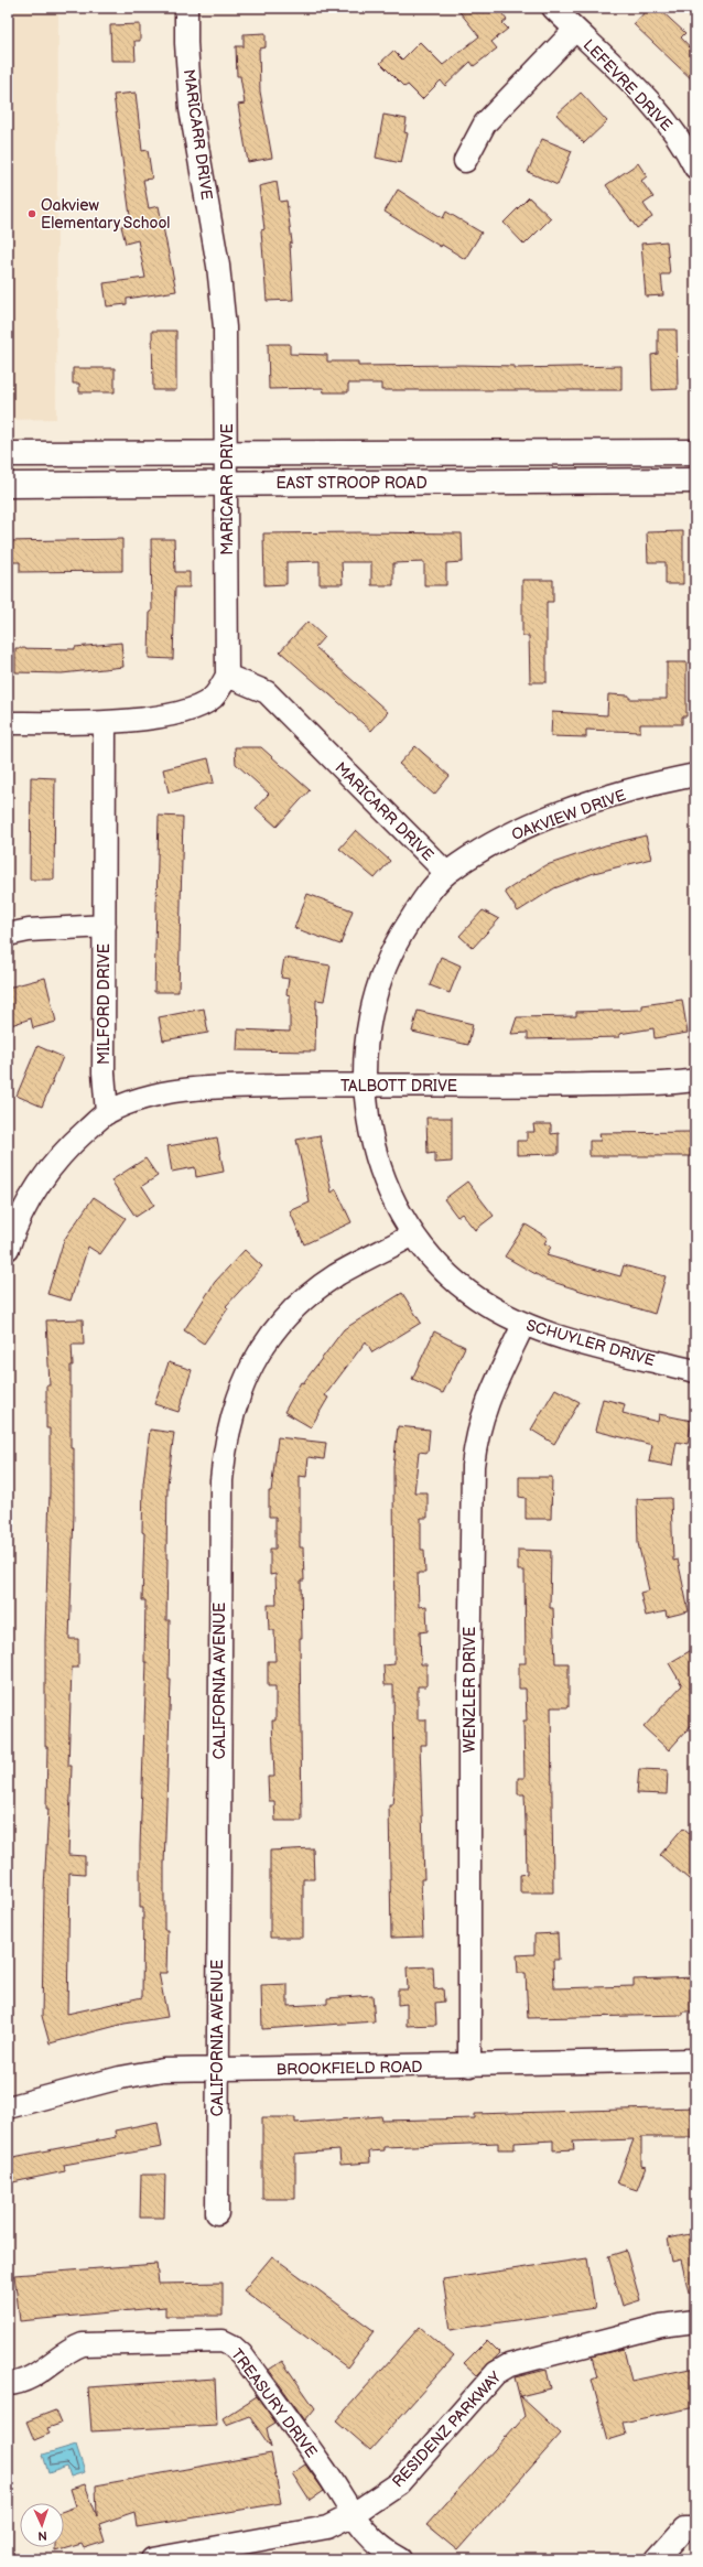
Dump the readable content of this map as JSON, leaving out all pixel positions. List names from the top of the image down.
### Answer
{
  "streets": {
    "main road": ["EAST STROOP ROAD"],
    "street": [
      "LEFEVRE DRIVE",
      "MARICARR DRIVE",
      "OAKVIEW DRIVE",
      "MILFORD DRIVE",
      "TALBOTT DRIVE",
      "SCHUYLER DRIVE",
      "CALIFORNIA AVENUE",
      "WENZLER DRIVE",
      "BROOKFIELD ROAD",
      "TREASURY DRIVE",
      "RESIDENZ PARKWAY"
    ]
  },
  "crossings": [
    ["MARICARR DRIVE", "EAST STROOP ROAD"],
    ["MARICARR DRIVE", "OAKVIEW DRIVE"],
    ["OAKVIEW DRIVE", "TALBOTT DRIVE"],
    ["OAKVIEW DRIVE", "SCHUYLER DRIVE"],
    ["MILFORD DRIVE", "TALBOTT DRIVE"],
    ["TALBOTT DRIVE", "SCHUYLER DRIVE"],
    ["SCHUYLER DRIVE", "CALIFORNIA AVENUE"],
    ["SCHUYLER DRIVE", "WENZLER DRIVE"],
    ["CALIFORNIA AVENUE", "BROOKFIELD ROAD"],
    ["WENZLER DRIVE", "BROOKFIELD ROAD"],
    ["TREASURY DRIVE", "RESIDENZ PARKWAY"]
  ],
  "places": ["Oakview Elementary School"],
  "north": "bottom"
}
